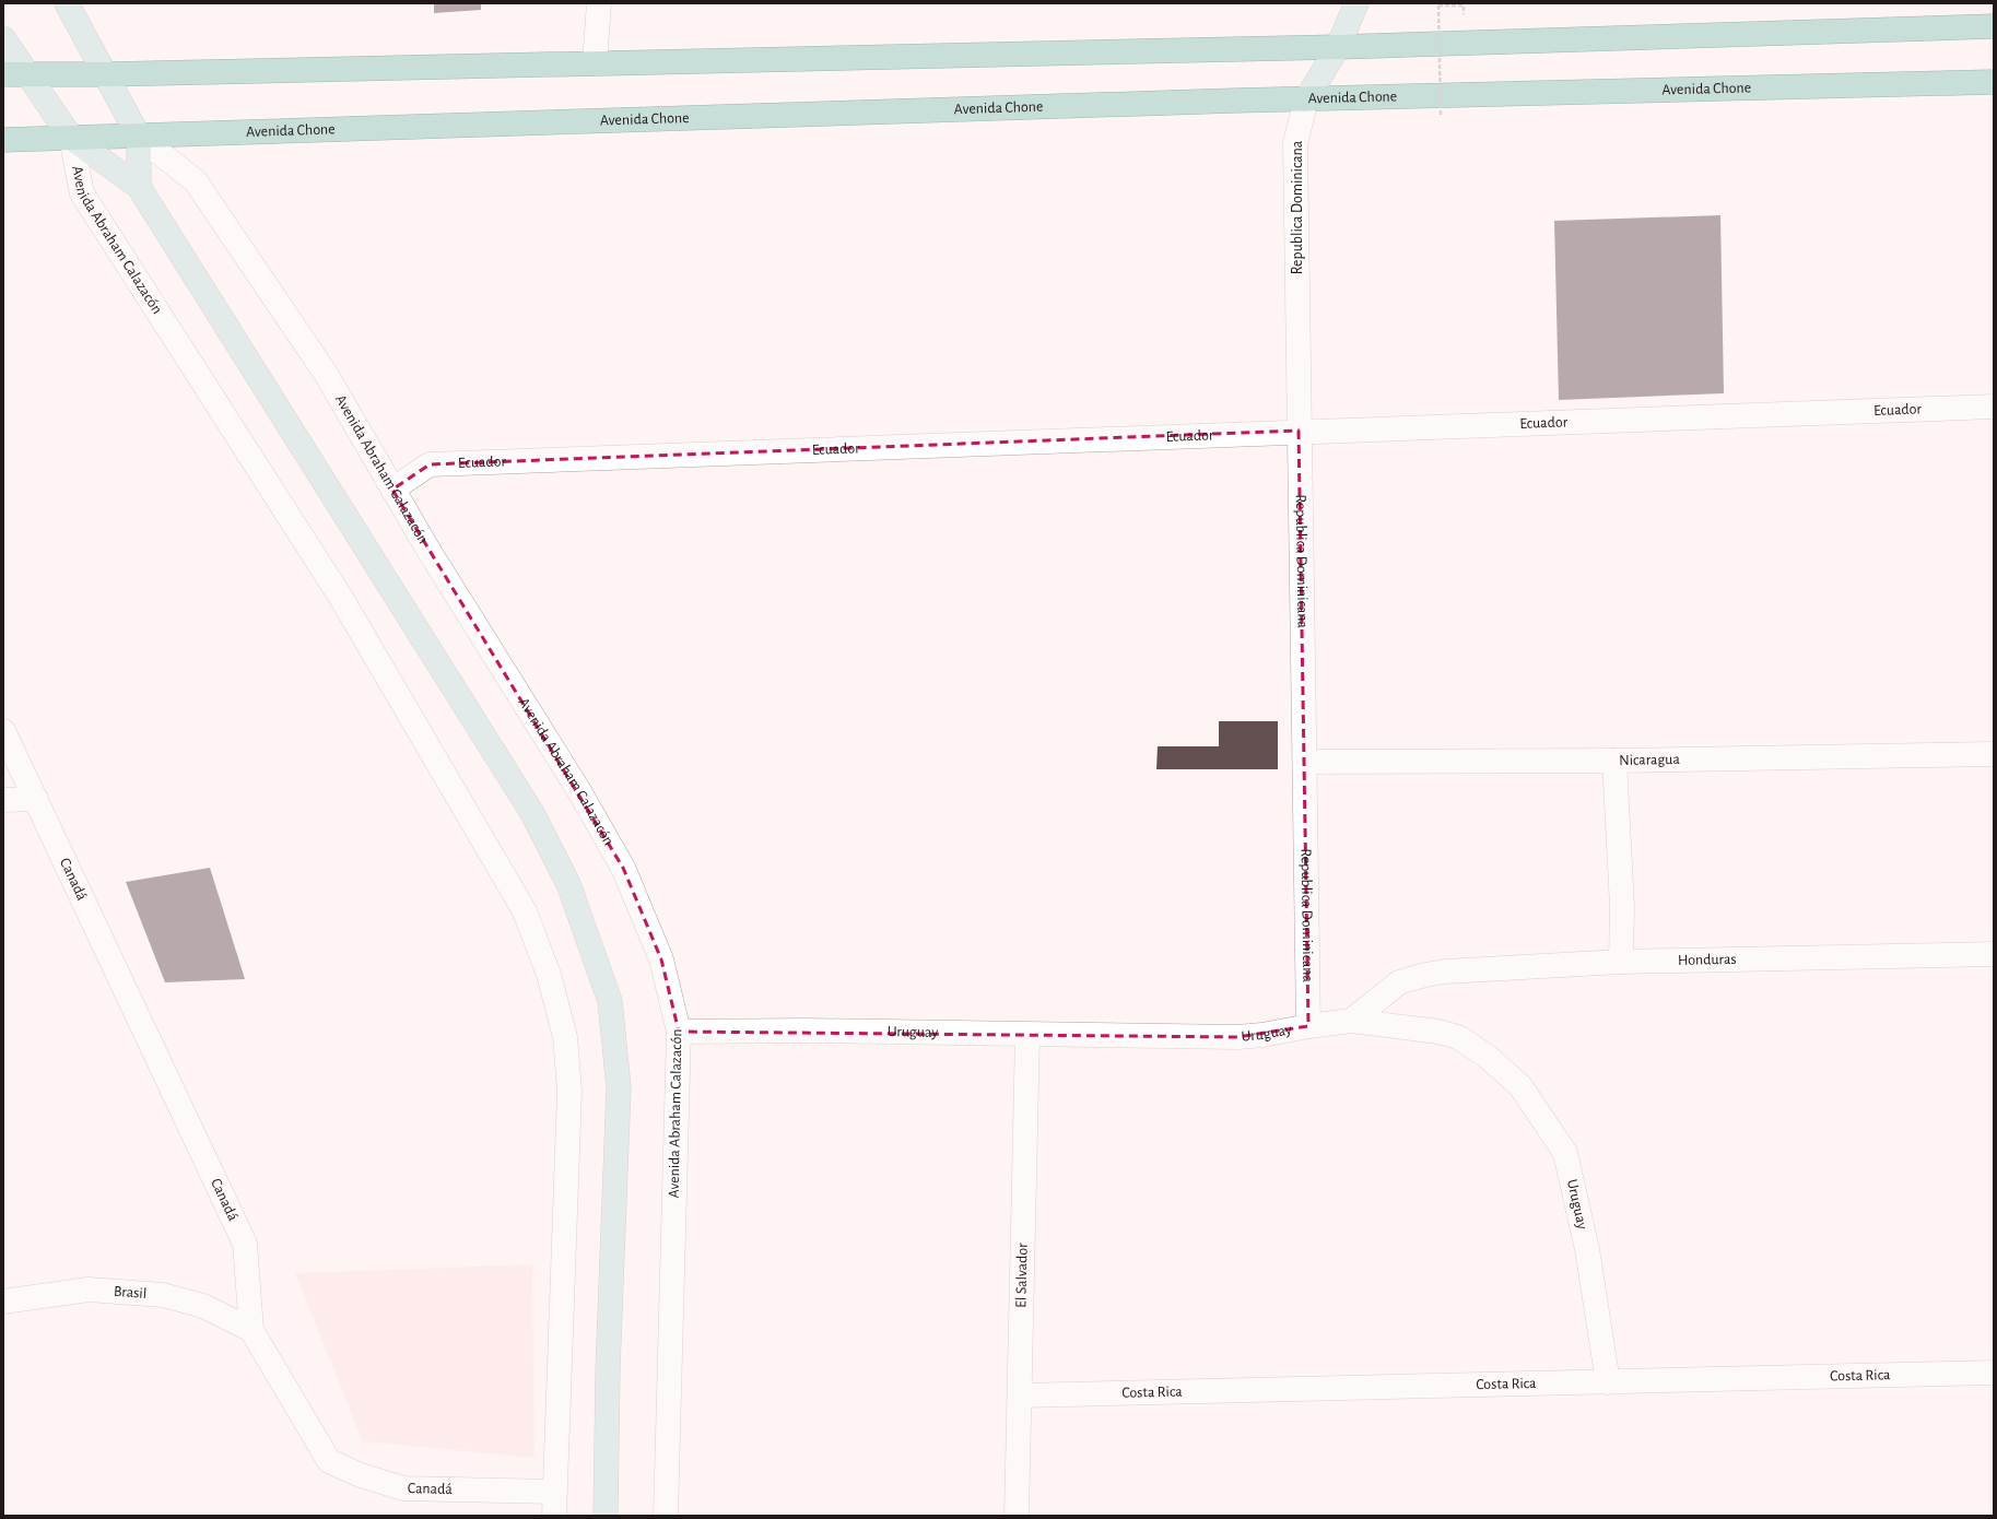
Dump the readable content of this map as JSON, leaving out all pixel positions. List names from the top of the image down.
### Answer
{
  "streets": {
    "main road": ["Avenida Chone", "Avenida Abraham Calazacón"],
    "street": [
      "Republica Dominicana",
      "Ecuador",
      "Nicaragua",
      "Canadá",
      "Honduras",
      "Uruguay",
      "El Salvador",
      "Brasil",
      "Costa Rica"
    ]
  },
  "crossings": [
    ["Avenida Chone", "Republica Dominicana"],
    ["Avenida Chone", "Avenida Abraham Calazacón"],
    ["Republica Dominicana", "Ecuador"],
    ["Republica Dominicana", "Nicaragua"],
    ["Republica Dominicana", "Uruguay"],
    ["Avenida Abraham Calazacón", "Ecuador"],
    ["Avenida Abraham Calazacón", "Canadá"],
    ["Avenida Abraham Calazacón", "Uruguay"],
    ["Canadá", "Brasil"],
    ["Honduras", "Uruguay"],
    ["Uruguay", "El Salvador"],
    ["Uruguay", "Costa Rica"],
    ["El Salvador", "Costa Rica"]
  ]
}
